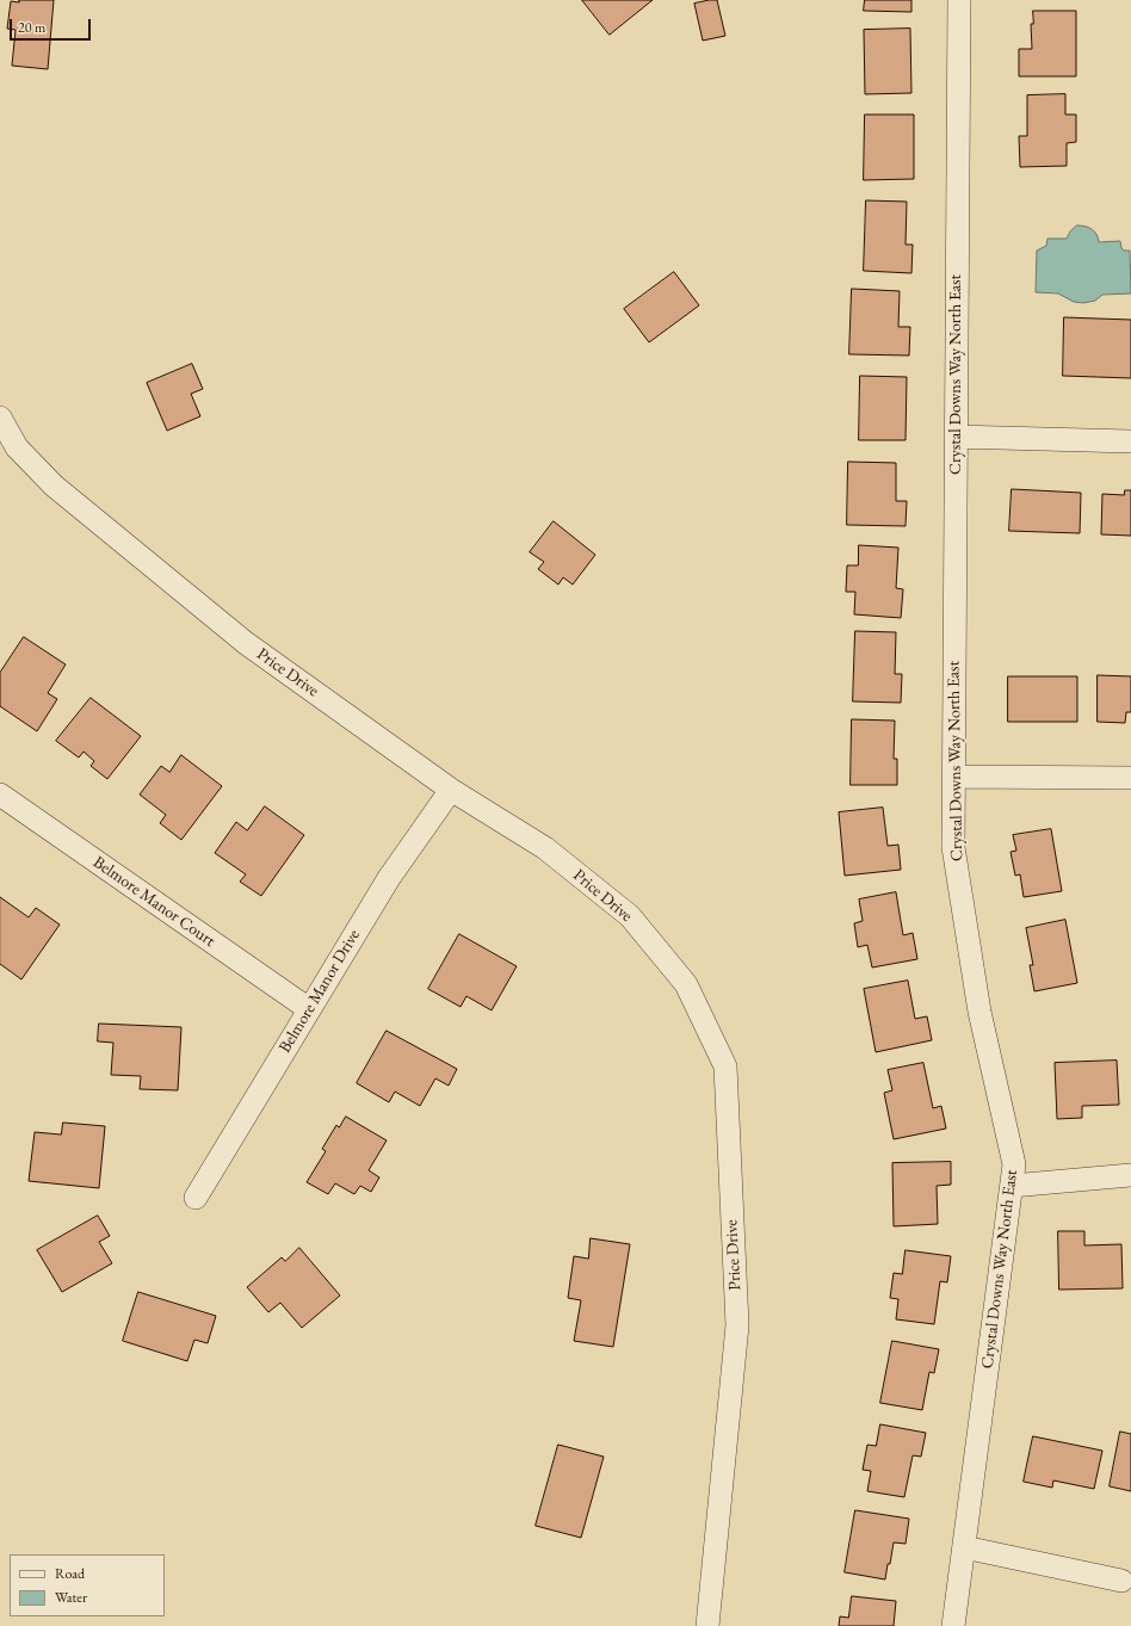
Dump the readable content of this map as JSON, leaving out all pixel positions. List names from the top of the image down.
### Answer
{
  "streets": {
    "street": [
      "Crystal Downs Way North East",
      "Price Drive",
      "Belmore Manor Court",
      "Belmore Manor Drive"
    ]
  },
  "crossings": [
    ["Price Drive", "Belmore Manor Drive"],
    ["Belmore Manor Court", "Belmore Manor Drive"]
  ],
  "legend": ["Road", "Water"],
  "scale_bar": "20 m"
}
